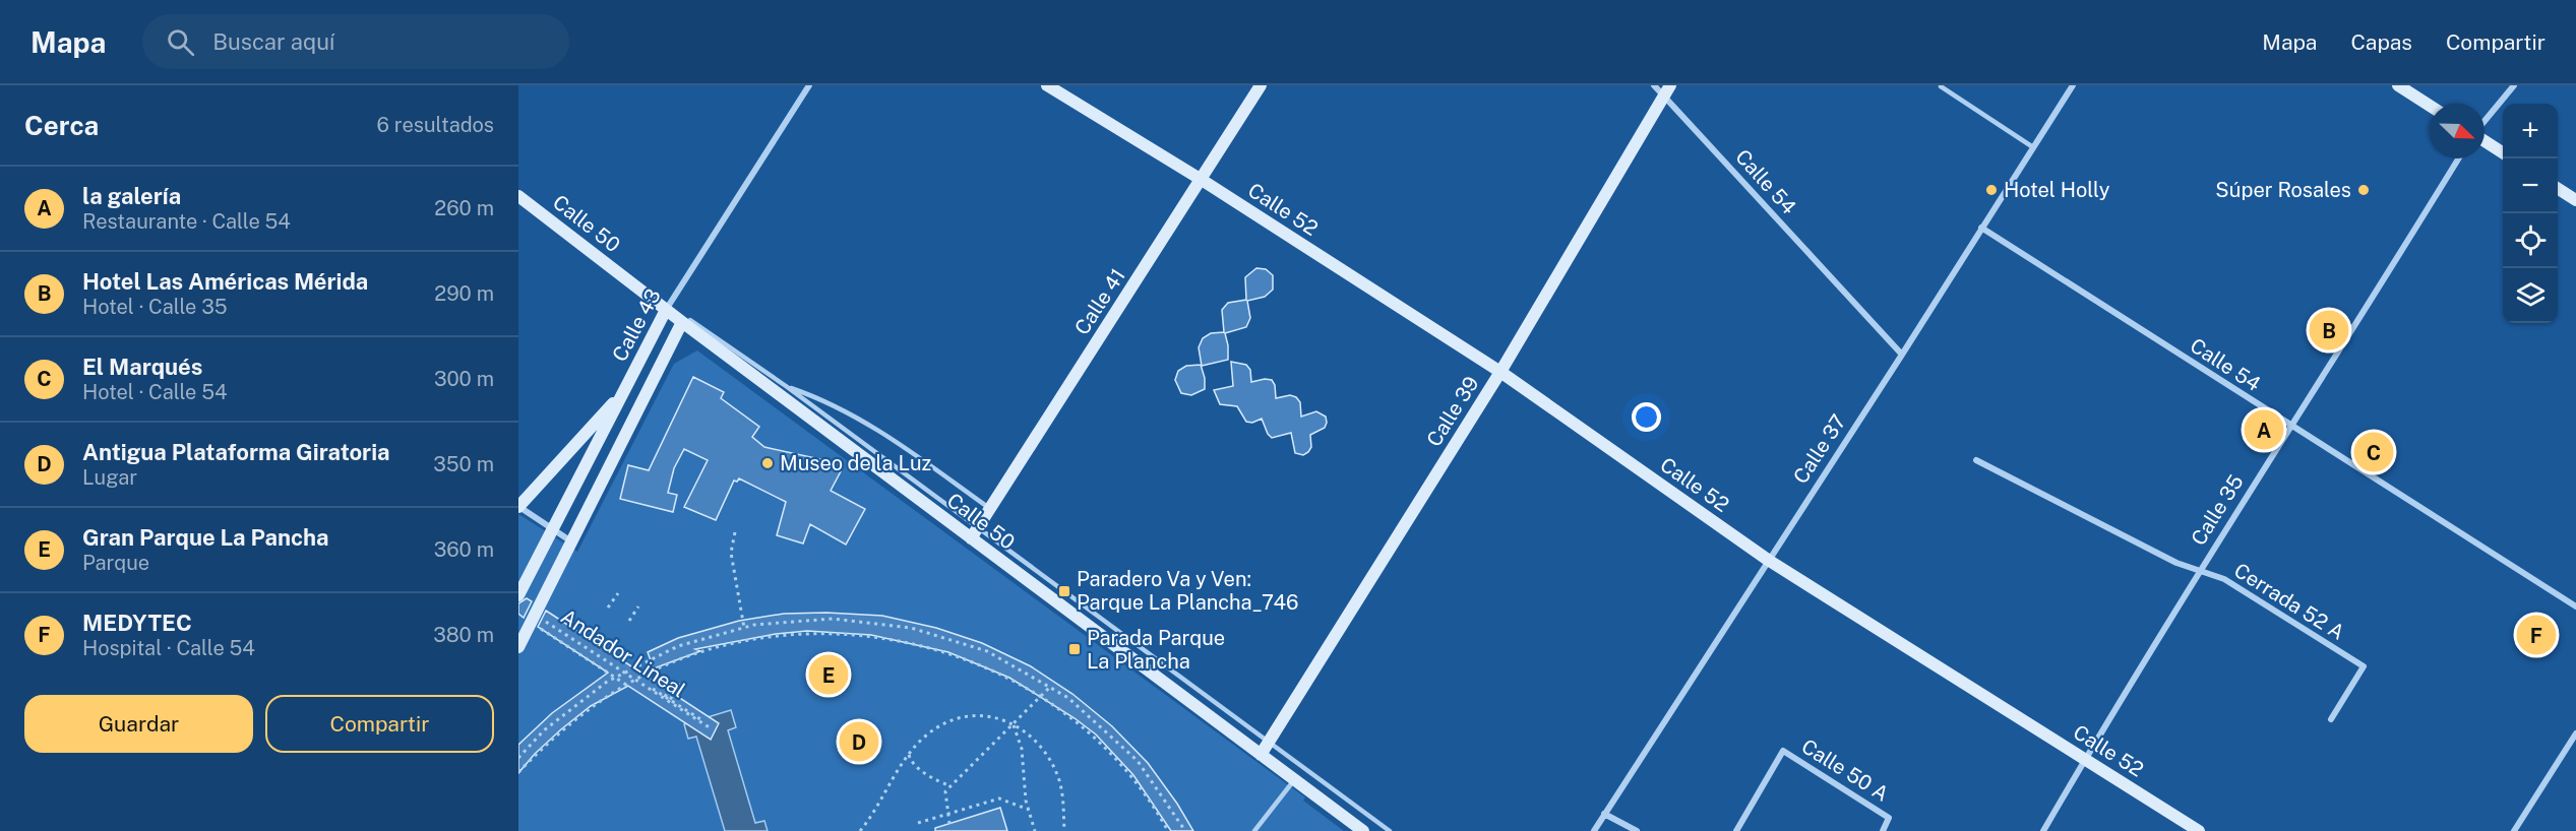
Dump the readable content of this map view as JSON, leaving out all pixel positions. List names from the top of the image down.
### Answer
{
  "streets": {
    "main road": [
      "Calle 52",
      "Calle 50",
      "Calle 41",
      "Calle 43",
      "Calle 39"
    ],
    "street": [
      "Calle 54",
      "Calle 37",
      "Calle 35",
      "Cerrada 52 A",
      "Calle 50 A"
    ],
    "path": ["Andador Lineal"]
  },
  "crossings": [
    ["Calle 54", "Calle 39"],
    ["Calle 54", "Calle 37"],
    ["Calle 54", "Calle 35"],
    ["Calle 52", "Calle 41"],
    ["Calle 52", "Calle 39"],
    ["Calle 52", "Calle 37"],
    ["Calle 52", "Calle 35"],
    ["Calle 50", "Calle 41"],
    ["Calle 50", "Calle 43"],
    ["Calle 50", "Calle 39"],
    ["Calle 35", "Cerrada 52 A"]
  ],
  "places": {
    "other": ["Hotel Holly", "Súper Rosales", "Museo de la Luz"],
    "transit": ["Paradero Va y Ven: Parque La Plancha_746", "Parada Parque La Plancha"]
  },
  "north": "bottom right",
  "page": {
    "header": "Mapa",
    "search": "Buscar aquí",
    "nav": ["Mapa", "Capas", "Compartir"],
    "heading": ["Cerca", "6 resultados"],
    "map_buttons": ["+", "−"],
    "list": [
      {
        "mark": "A",
        "name": "la galería",
        "note": "Restaurante · Calle 54",
        "value": "260 m"
      },
      {
        "mark": "B",
        "name": "Hotel Las Américas Mérida",
        "note": "Hotel · Calle 35",
        "value": "290 m"
      },
      {
        "mark": "C",
        "name": "El Marqués",
        "note": "Hotel · Calle 54",
        "value": "300 m"
      },
      {
        "mark": "D",
        "name": "Antigua Plataforma Giratoria",
        "note": "Lugar",
        "value": "350 m"
      },
      {
        "mark": "E",
        "name": "Gran Parque La Pancha",
        "note": "Parque",
        "value": "360 m"
      },
      {
        "mark": "F",
        "name": "MEDYTEC",
        "note": "Hospital · Calle 54",
        "value": "380 m"
      }
    ],
    "pins": [
      "B",
      "A",
      "C",
      "F",
      "E",
      "D"
    ],
    "buttons": ["Guardar", "Compartir"]
  }
}
